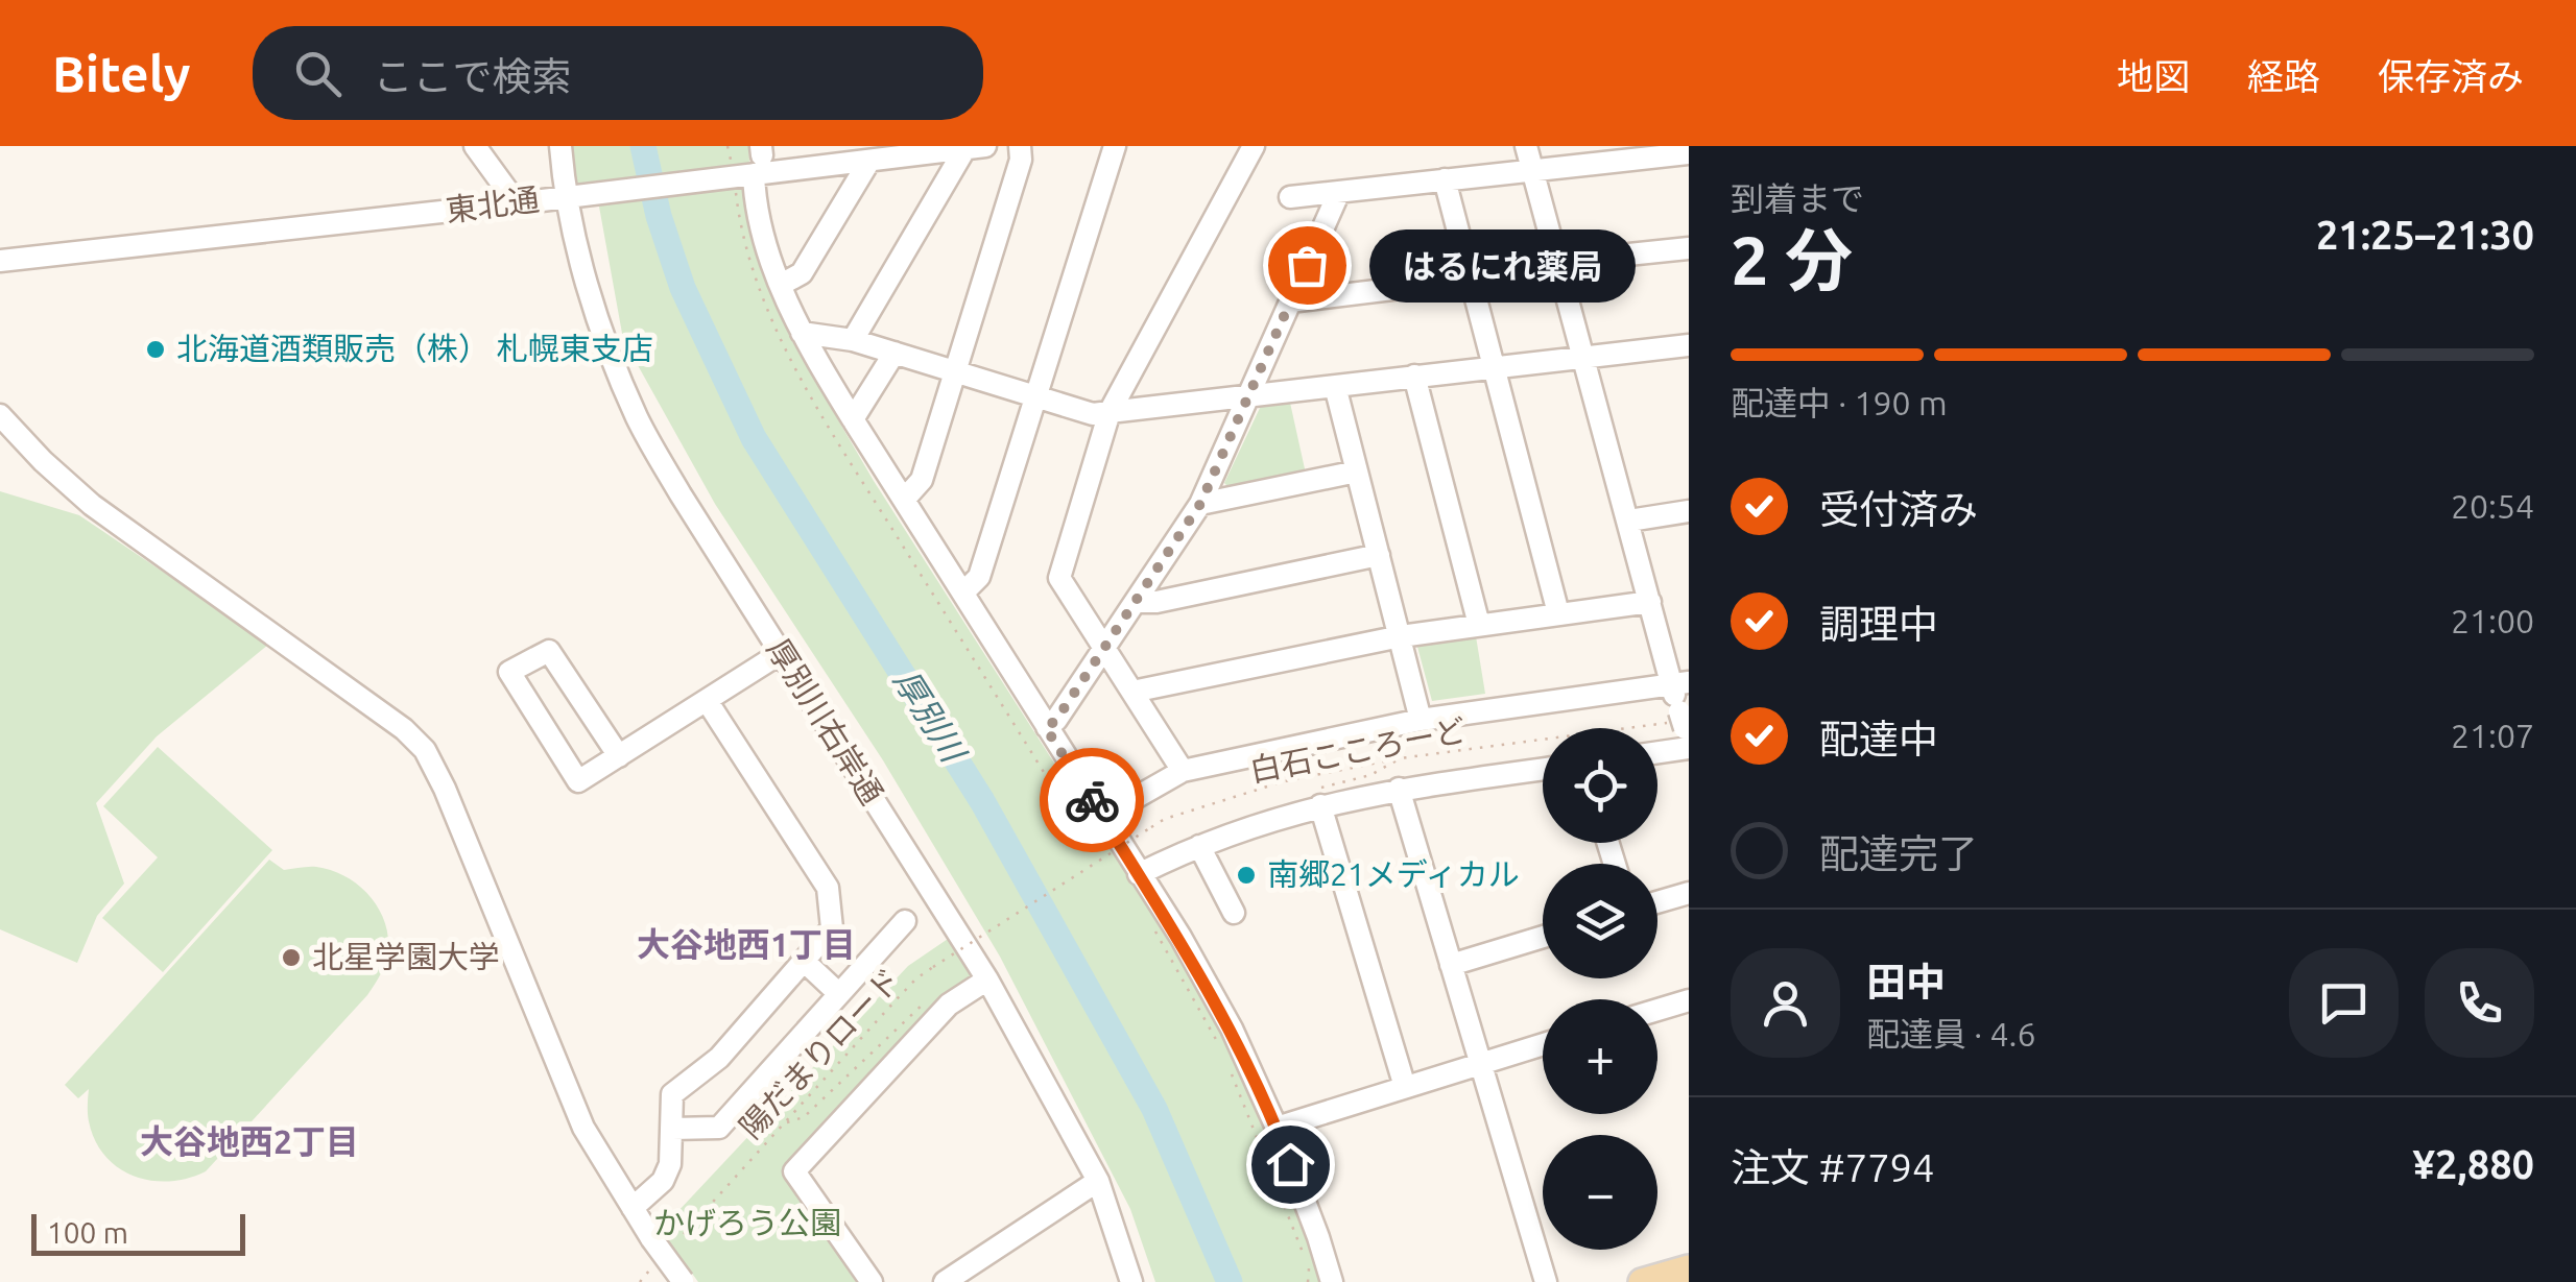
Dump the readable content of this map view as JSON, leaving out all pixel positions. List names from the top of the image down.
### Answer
{
  "streets": {
    "street": ["東北通", "厚別川右岸通"],
    "path": ["白石こころーど", "陽だまりロード"]
  },
  "crossings": [
    ["東北通", "厚別川右岸通"],
    ["白石こころーど", "陽だまりロード"]
  ],
  "districts": ["大谷地西1丁目", "大谷地西2丁目"],
  "water": ["厚別川"],
  "parks": ["かげろう公園"],
  "places": [
    "はるにれ薬局",
    "北海道酒類販売（株） 札幌東支店",
    "南郷21メディカル",
    "北星学園大学"
  ],
  "scale_bar": "100 m",
  "page": {
    "header": "Bitely",
    "search": "ここで検索",
    "nav": ["地図", "経路", "保存済み"],
    "heading": ["2 分", "到着まで", "21:25–21:30"],
    "panel": [
      "田中",
      "配達員 · 4.6",
      "注文 #7794",
      "¥2,880"
    ],
    "bubble": "はるにれ薬局",
    "bar": "配達中 · 190 m",
    "list": [
      ["受付済み", "20:54"],
      ["調理中", "21:00"],
      ["配達中", "21:07"],
      "配達完了"
    ],
    "map_buttons": ["+", "−"],
    "scale": "100 m"
  }
}
